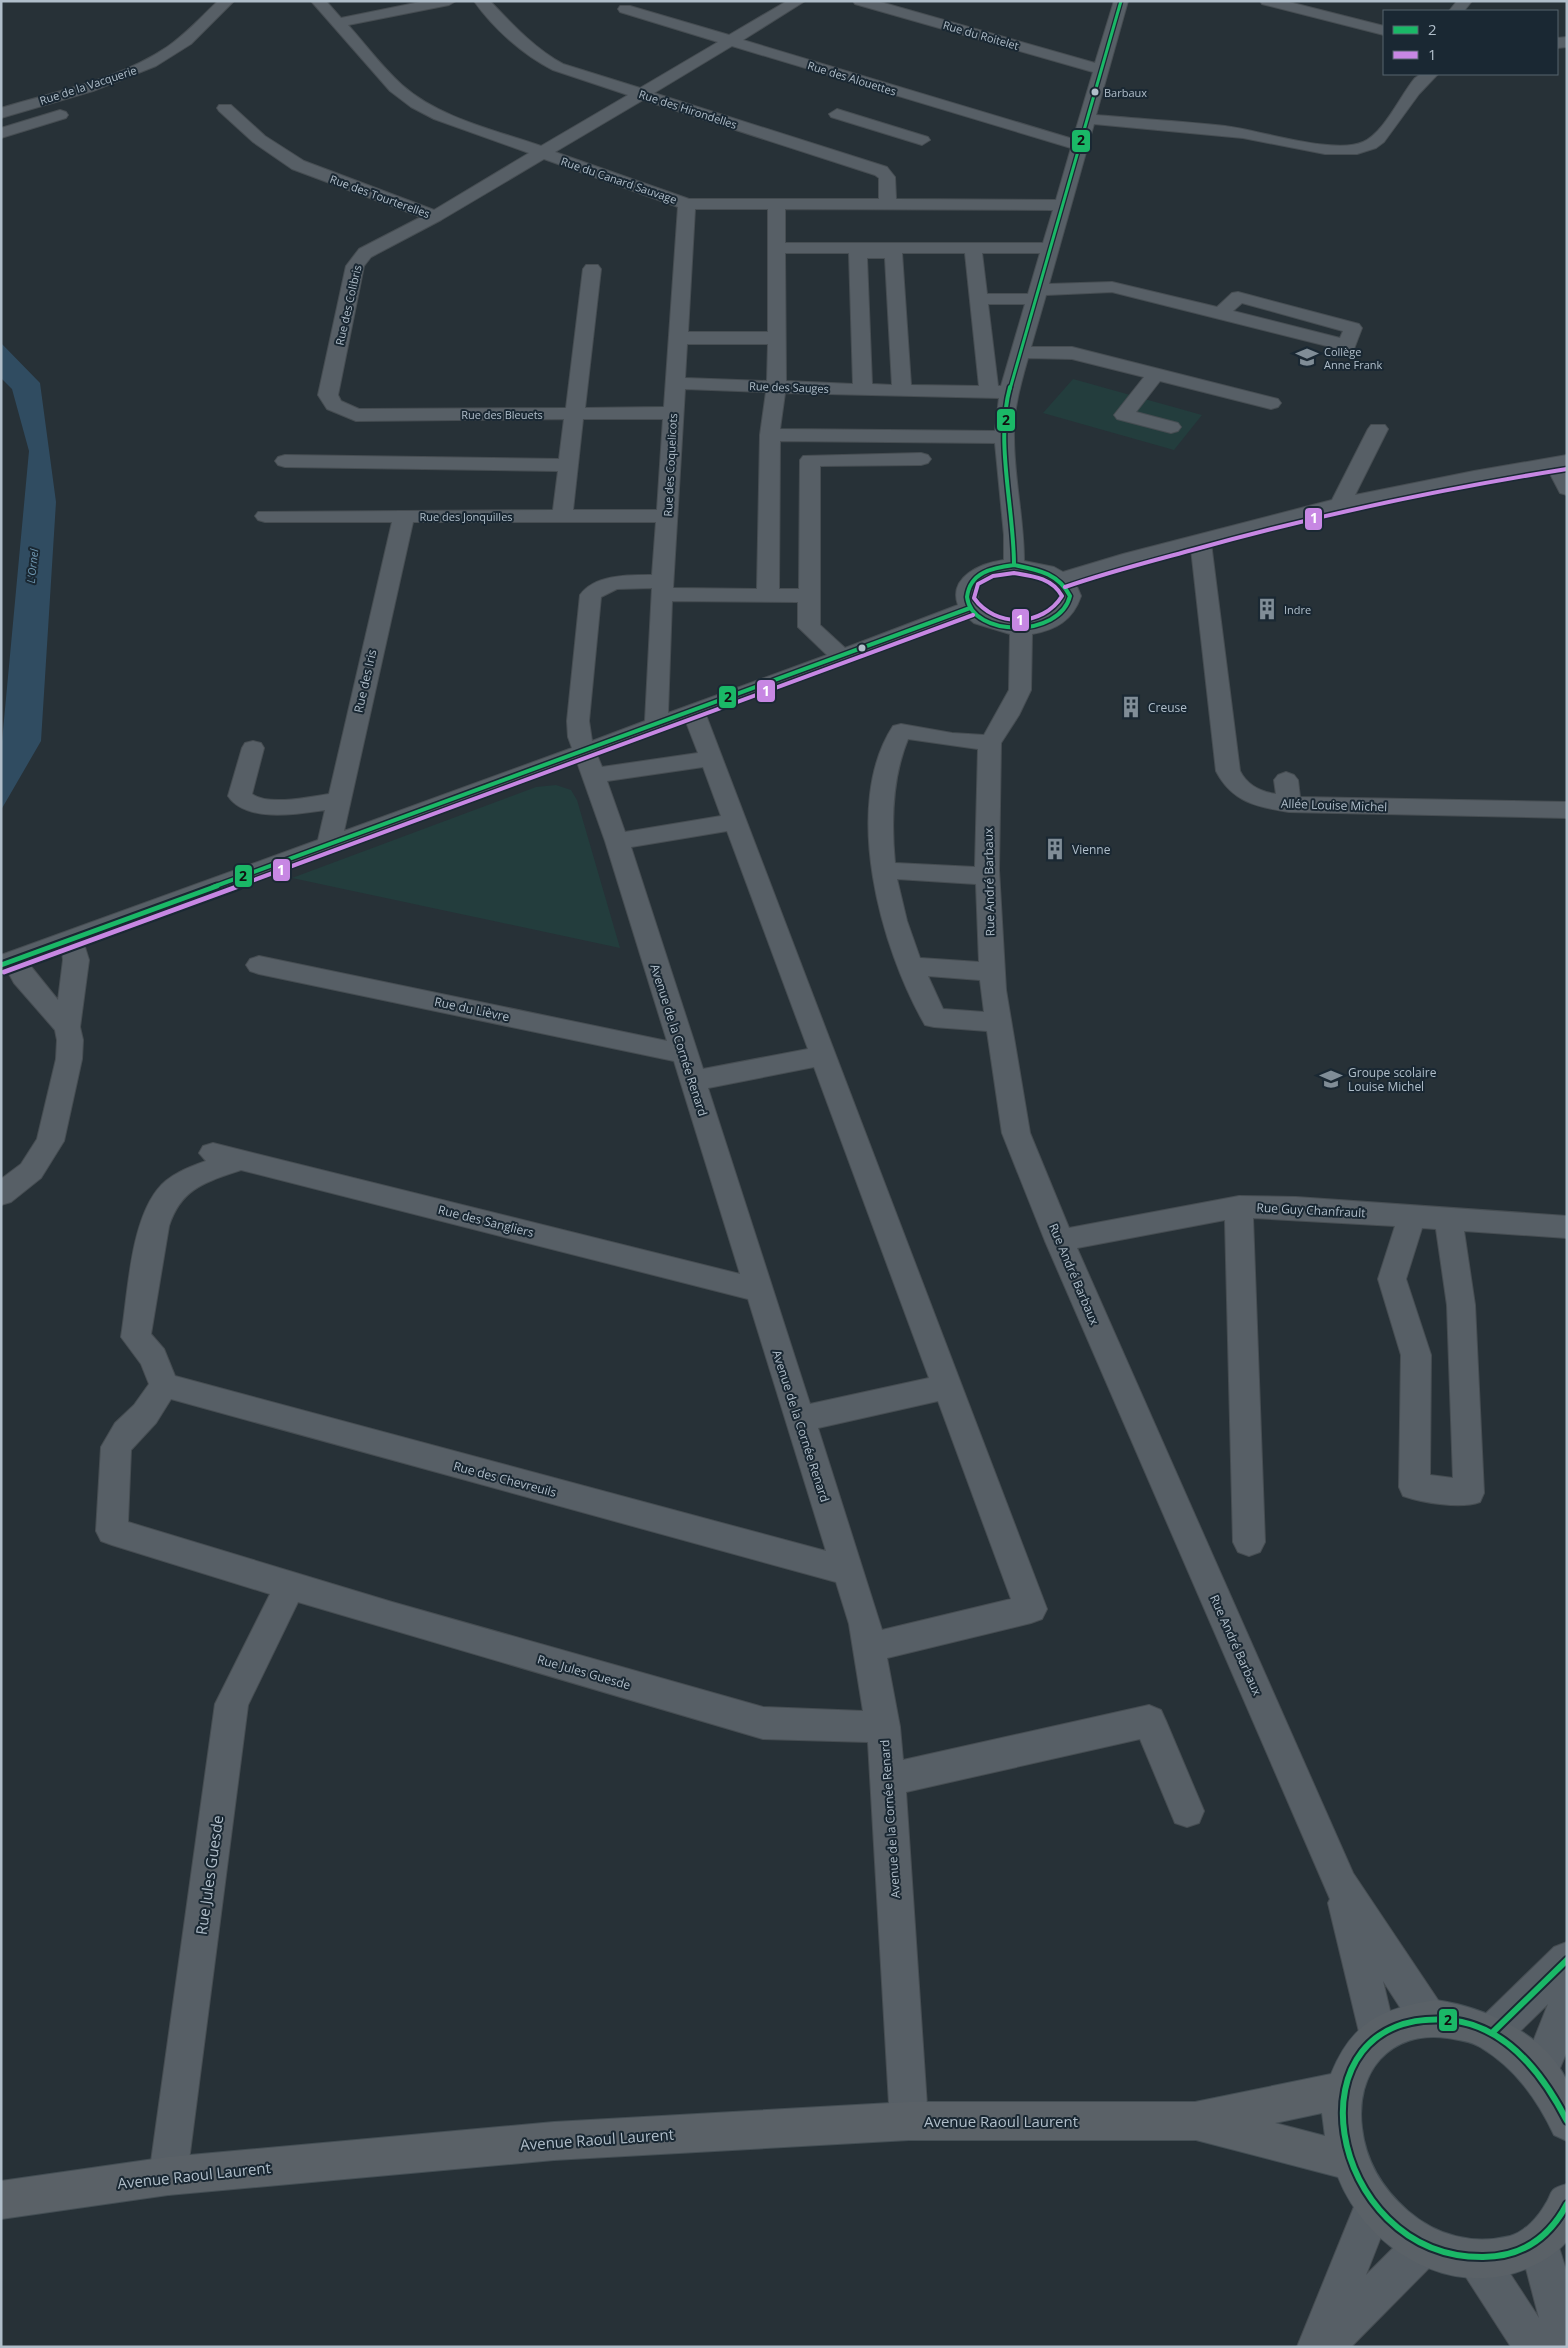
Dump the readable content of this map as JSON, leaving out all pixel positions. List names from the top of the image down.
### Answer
{
  "streets": {
    "main road": ["Avenue Raoul Laurent"],
    "street": [
      "Rue du Roitelet",
      "Rue des Alouettes",
      "Rue de la Vacquerie",
      "Rue des Hirondelles",
      "Rue du Canard Sauvage",
      "Rue des Tourterelles",
      "Rue des Colibris",
      "Rue des Sauges",
      "Rue des Bleuets",
      "Rue des Coquelicots",
      "Rue des Jonquilles",
      "Rue des Iris",
      "Allée Louise Michel",
      "Rue André Barbaux",
      "Rue du Lièvre",
      "Avenue de la Cornée Renard",
      "Rue Guy Chanfrault",
      "Rue des Sangliers",
      "Rue des Chevreuils",
      "Rue Jules Guesde"
    ]
  },
  "crossings": [
    ["Rue des Alouettes", "Rue des Tourterelles"],
    ["Rue des Hirondelles", "Rue du Canard Sauvage"],
    ["Rue des Hirondelles", "Rue des Tourterelles"],
    ["Rue du Canard Sauvage", "Rue des Tourterelles"],
    ["Rue du Canard Sauvage", "Rue des Coquelicots"],
    ["Rue des Tourterelles", "Rue des Colibris"],
    ["Rue des Colibris", "Rue des Bleuets"],
    ["Rue des Sauges", "Rue des Coquelicots"],
    ["Rue des Bleuets", "Rue des Coquelicots"],
    ["Rue des Coquelicots", "Rue des Jonquilles"],
    ["Rue des Coquelicots", "Avenue de la Cornée Renard"],
    ["Rue des Jonquilles", "Rue des Iris"],
    ["Rue André Barbaux", "Rue Guy Chanfrault"],
    ["Rue du Lièvre", "Avenue de la Cornée Renard"],
    ["Avenue de la Cornée Renard", "Rue des Sangliers"],
    ["Avenue de la Cornée Renard", "Rue des Chevreuils"],
    ["Avenue de la Cornée Renard", "Rue Jules Guesde"],
    ["Avenue de la Cornée Renard", "Avenue Raoul Laurent"],
    ["Rue des Chevreuils", "Rue Jules Guesde"],
    ["Rue Jules Guesde", "Avenue Raoul Laurent"]
  ],
  "water": ["L'Ornel"],
  "places": {
    "other": ["Barbaux"],
    "school or university": ["Collège Anne Frank", "Groupe scolaire Louise Michel"],
    "building": ["Indre", "Creuse", "Vienne"]
  },
  "lines": ["transit line 2", "transit line 1"],
  "legend": ["2", "1"]
}
